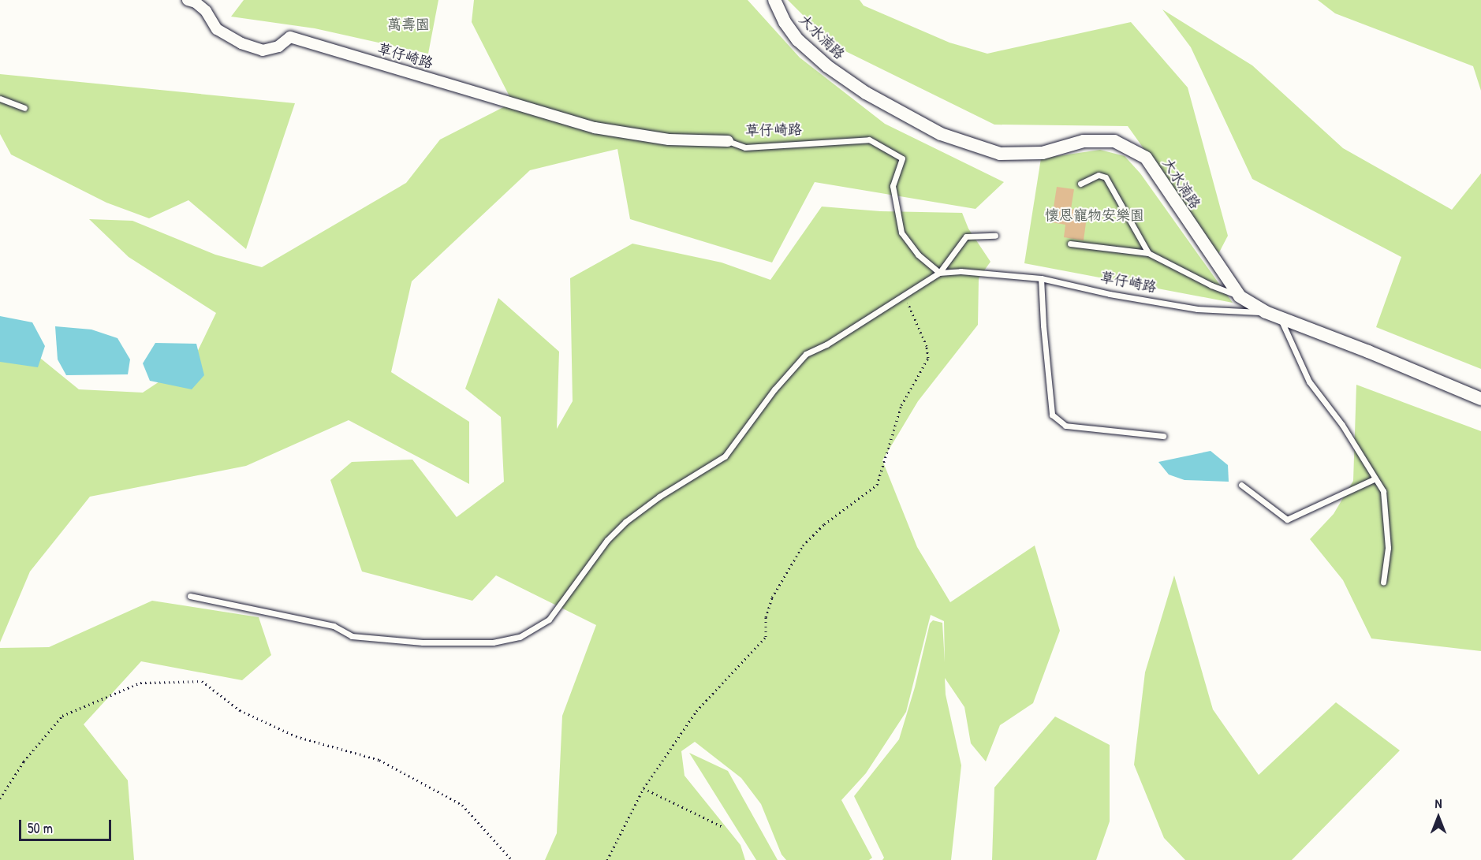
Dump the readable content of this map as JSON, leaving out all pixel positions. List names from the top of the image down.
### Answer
{
  "streets": {
    "street": ["大水湳路", "草仔崎路"]
  },
  "crossings": [
    ["大水湳路", "草仔崎路"]
  ],
  "parks": ["萬壽園", "懷恩寵物安樂園"],
  "scale_bar": "50 m",
  "north": "top"
}
